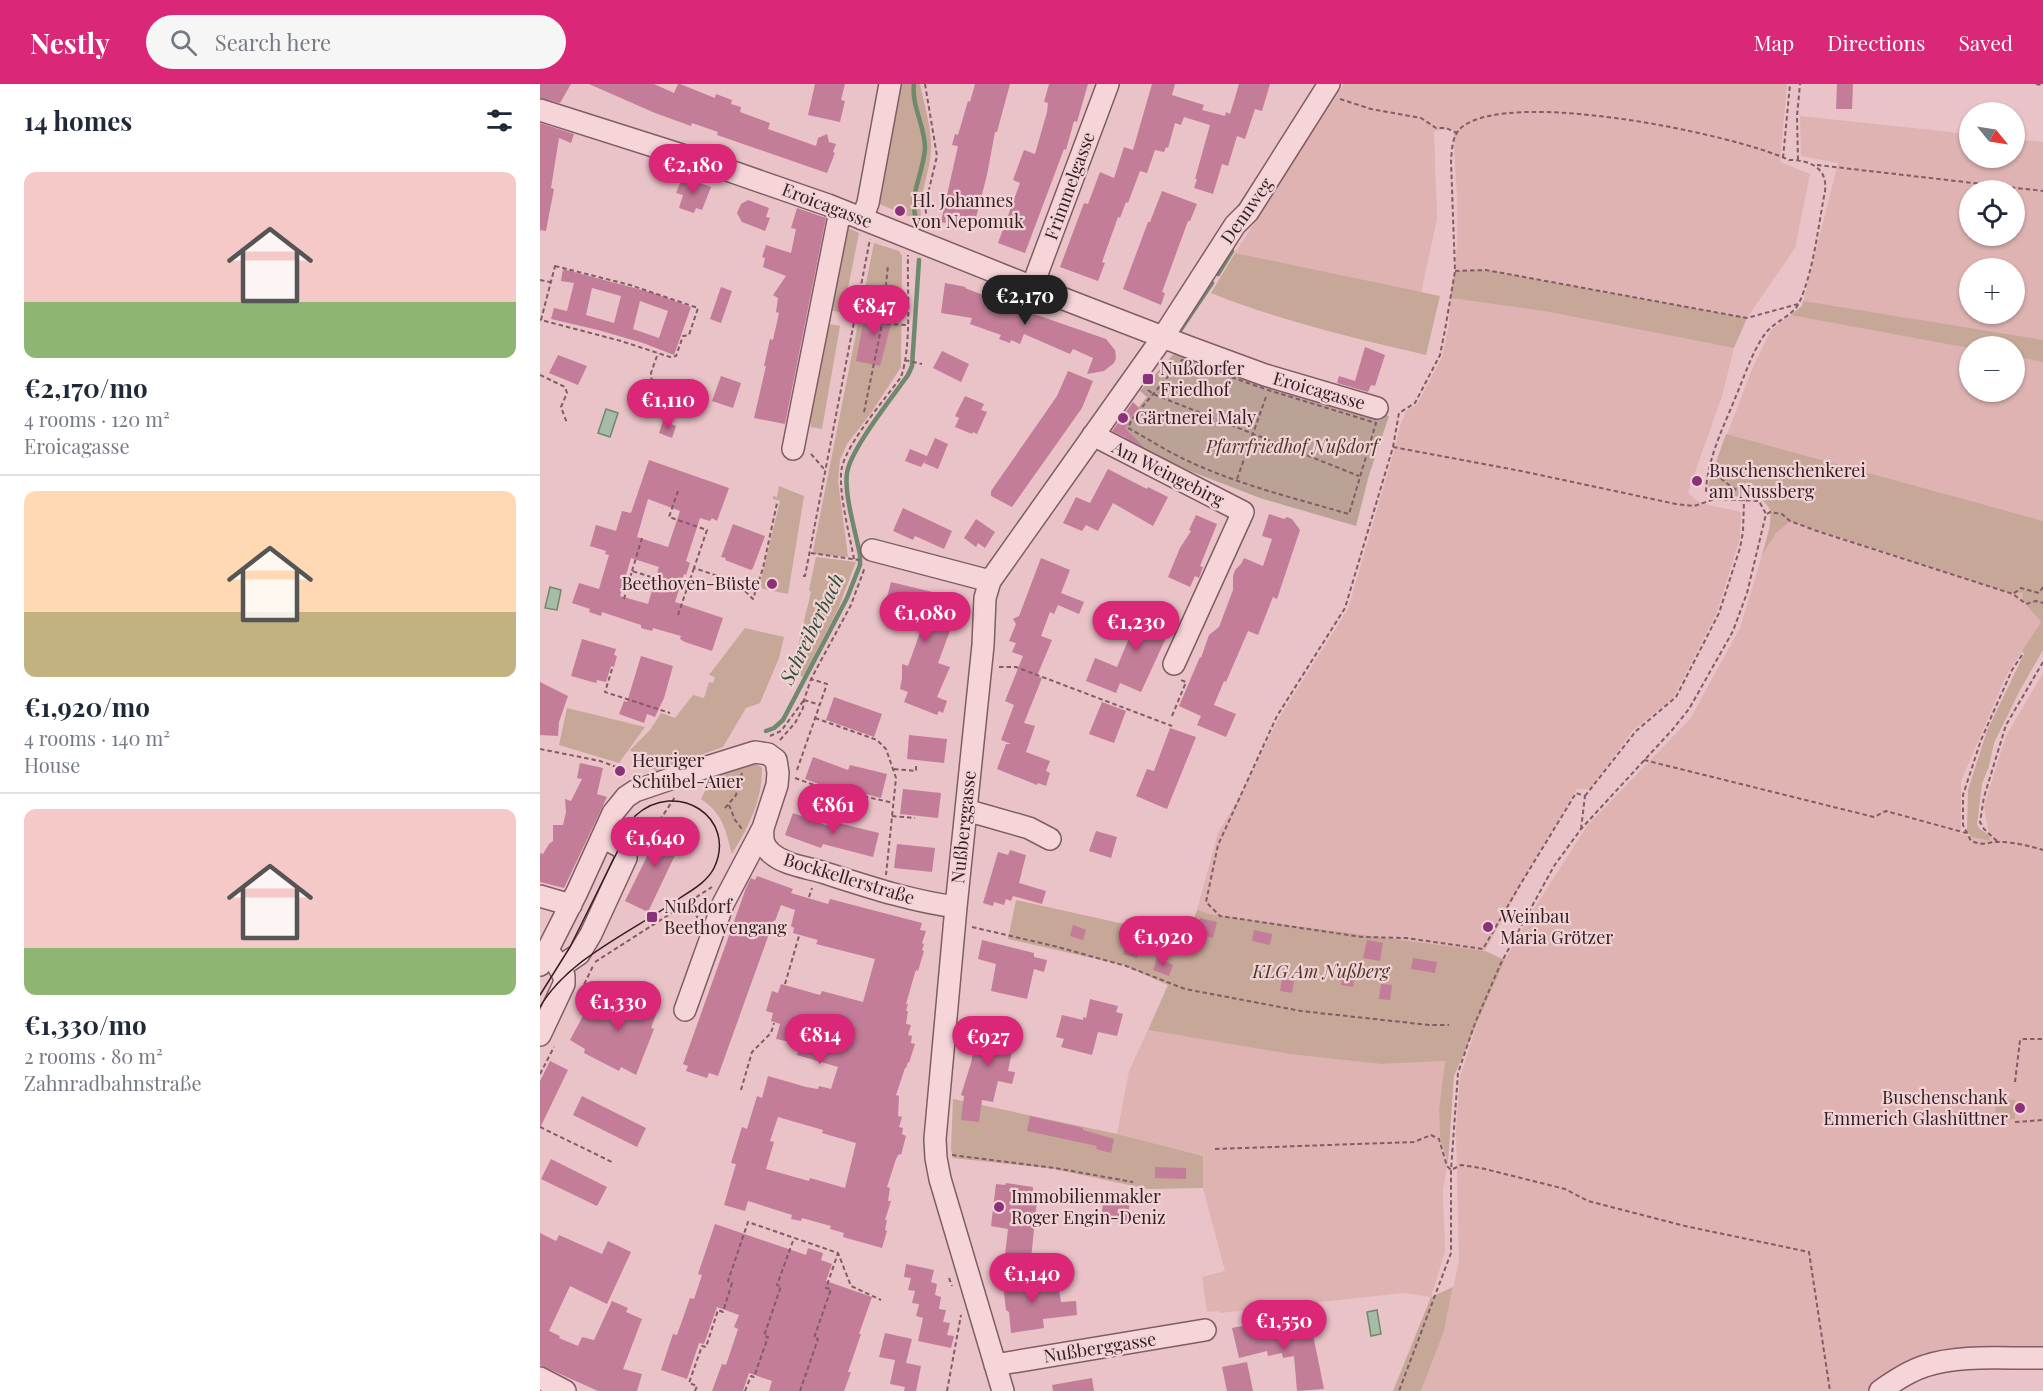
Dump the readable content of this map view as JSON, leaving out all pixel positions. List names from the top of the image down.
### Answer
{
  "streets": {
    "street": [
      "Frimmelgasse",
      "Eroicagasse",
      "Dennweg",
      "Am Weingebirg",
      "Nußberggasse",
      "Bockkellerstraße"
    ]
  },
  "crossings": [
    ["Frimmelgasse", "Eroicagasse"],
    ["Eroicagasse", "Dennweg"],
    ["Eroicagasse", "Nußberggasse"],
    ["Dennweg", "Nußberggasse"],
    ["Am Weingebirg", "Nußberggasse"],
    ["Nußberggasse", "Bockkellerstraße"]
  ],
  "water": ["Schreiberbach"],
  "parks": ["Pfarrfriedhof Nußdorf", "KLG Am Nußberg"],
  "places": {
    "other": [
      "Hl. Johannes von Nepomuk",
      "Gärtnerei Maly",
      "Buschenschenkerei am Nussberg",
      "Beethoven-Büste",
      "Heuriger Schübel-Auer",
      "Weinbau Maria Grötzer",
      "Buschenschank Emmerich Glashüttner",
      "Immobilienmakler Roger Engin-Deniz"
    ],
    "transit": ["Nußdorfer Friedhof", "Nußdorf Beethovengang"]
  },
  "north": "bottom right",
  "page": {
    "header": "Nestly",
    "search": "Search here",
    "nav": ["Map", "Directions", "Saved"],
    "heading": "14 homes",
    "map_buttons": ["+", "−"],
    "price": [
      "€2,180",
      "€2,170",
      "€847",
      "€1,110",
      "€1,080",
      "€1,230",
      "€861",
      "€1,640",
      "€1,920",
      "€1,330",
      "€814",
      "€927",
      "€1,140",
      "€1,550"
    ],
    "list": [
      {
        "name": "€2,170/mo",
        "note": "4 rooms · 120 m² · Eroicagasse"
      },
      {
        "name": "€1,920/mo",
        "note": "4 rooms · 140 m² · House"
      },
      {
        "name": "€1,330/mo",
        "note": "2 rooms · 80 m² · Zahnradbahnstraße"
      }
    ]
  }
}
